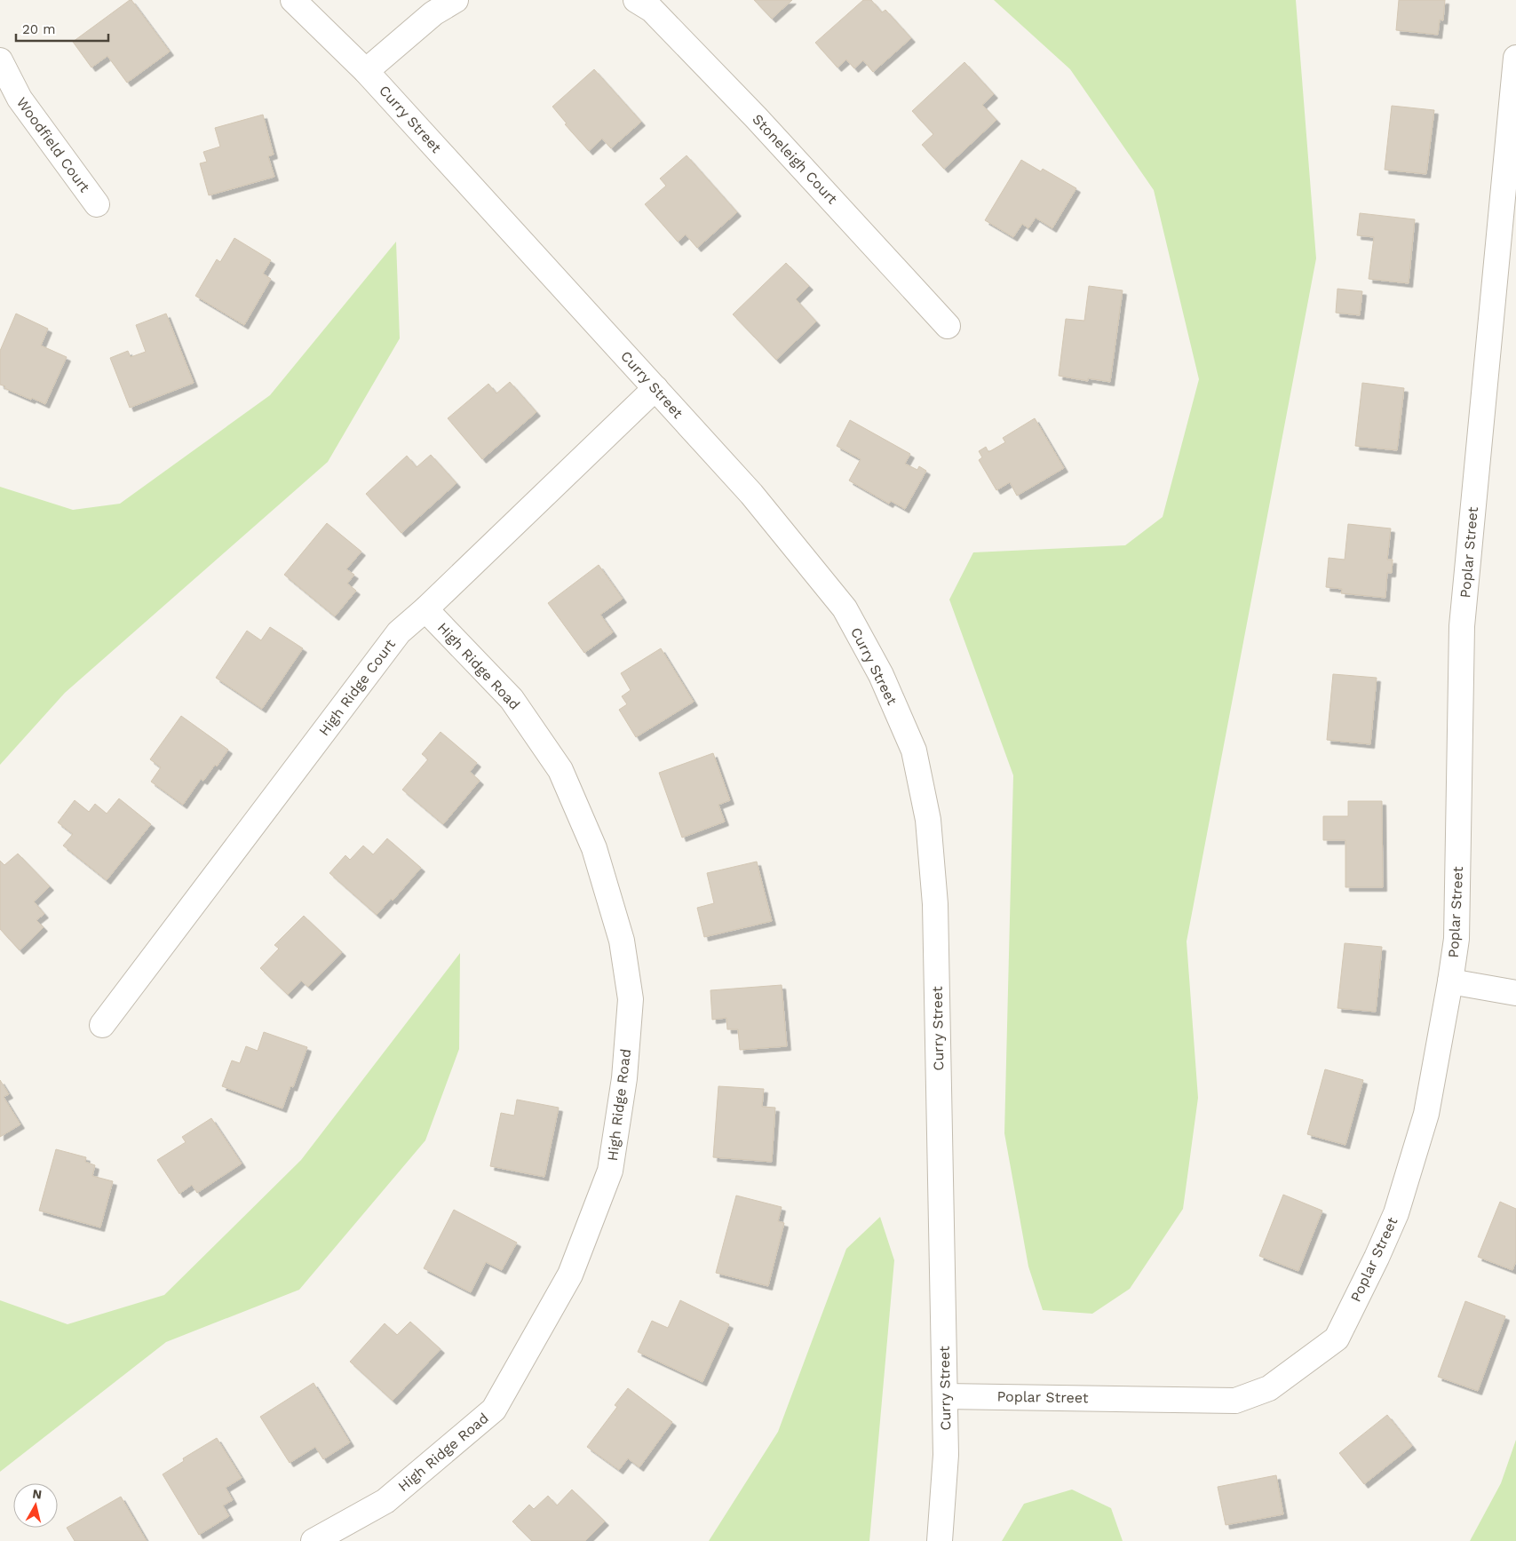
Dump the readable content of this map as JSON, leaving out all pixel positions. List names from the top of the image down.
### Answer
{
  "streets": {
    "street": [
      "Curry Street",
      "Woodfield Court",
      "Stoneleigh Court",
      "Poplar Street",
      "High Ridge Road",
      "High Ridge Court"
    ]
  },
  "crossings": [
    ["Curry Street", "Poplar Street"],
    ["Curry Street", "High Ridge Court"],
    ["High Ridge Road", "High Ridge Court"]
  ],
  "scale_bar": "20 m",
  "north": "top"
}
